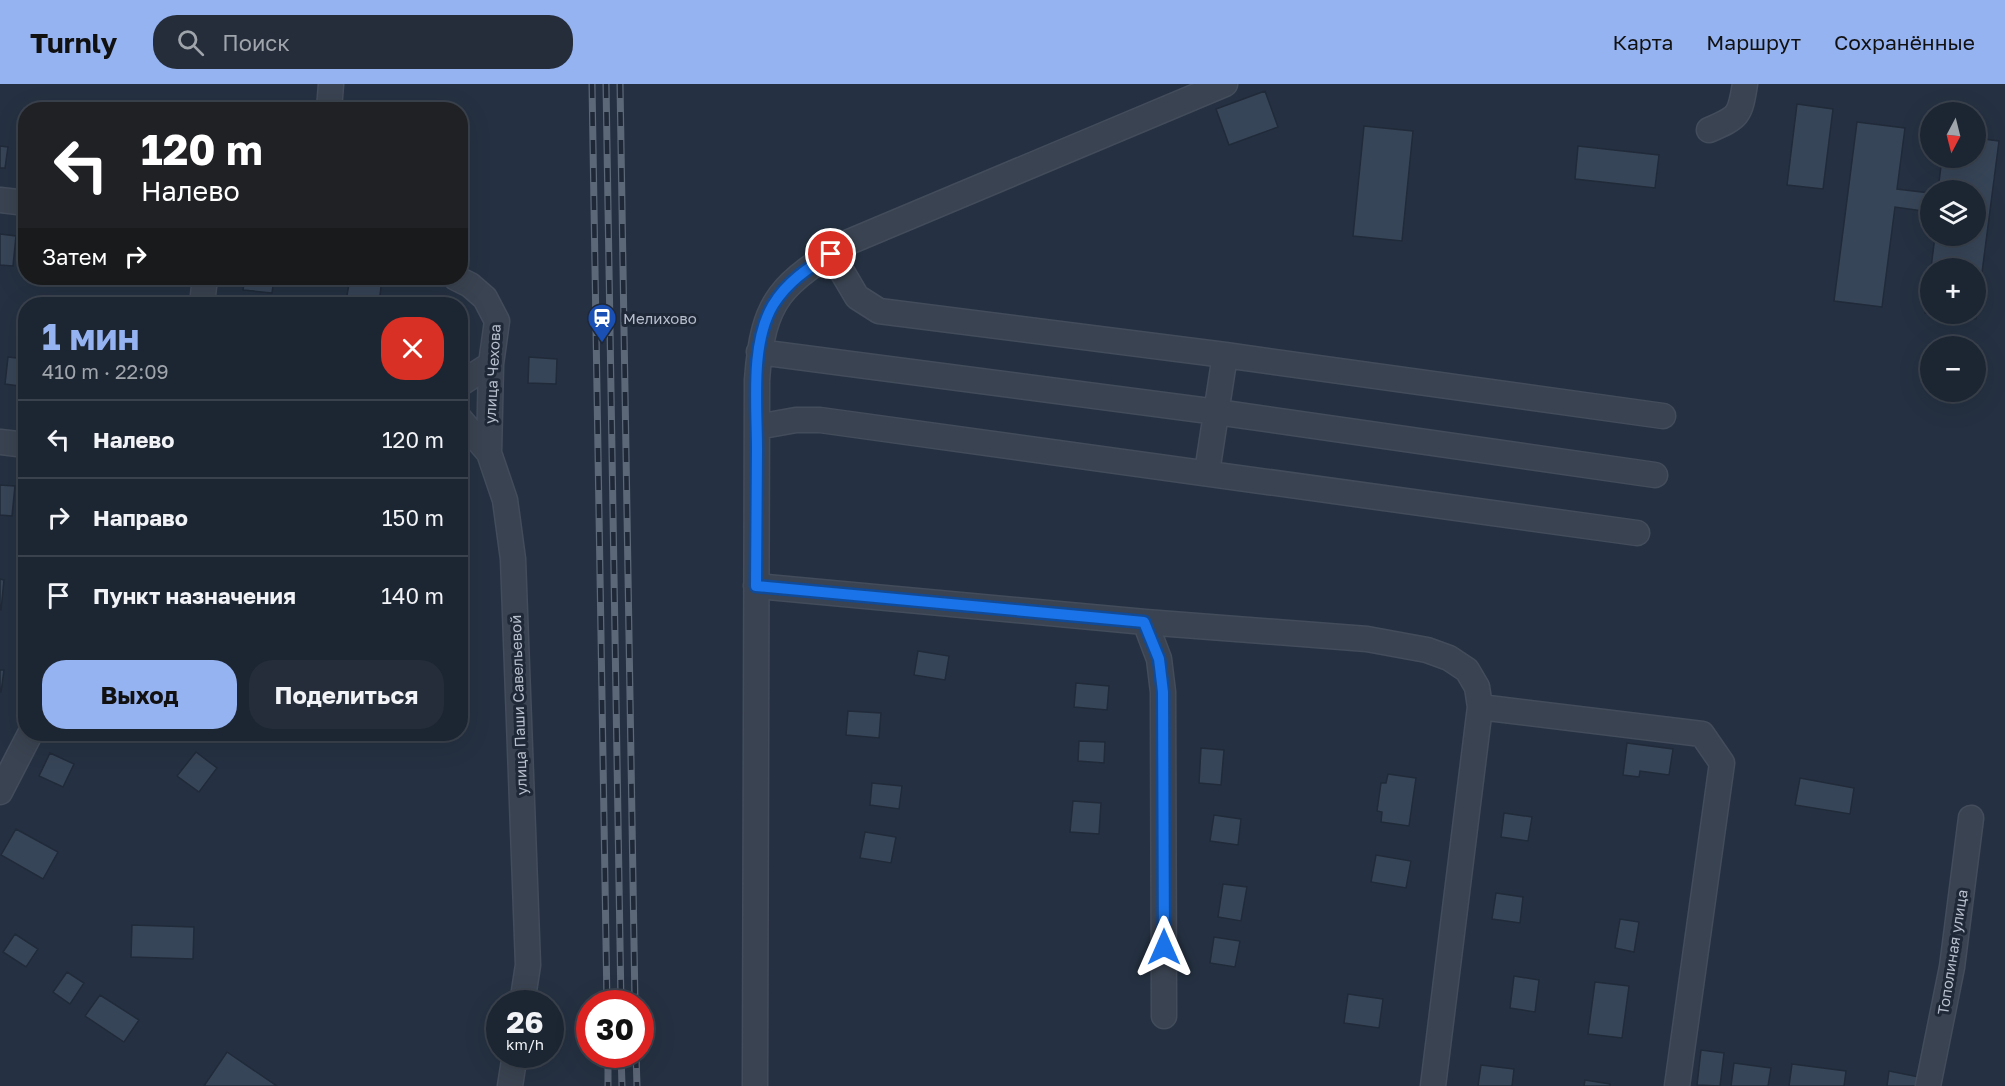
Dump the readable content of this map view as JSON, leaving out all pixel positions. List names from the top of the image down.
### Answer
{
  "streets": {
    "street": ["улица Чехова", "улица Паши Савельевой", "Тополиная улица"]
  },
  "crossings": [
    ["улица Чехова", "улица Паши Савельевой"]
  ],
  "places": {
    "station": ["Мелихово"]
  },
  "north": "bottom",
  "page": {
    "header": "Turnly",
    "search": "Поиск",
    "nav": ["Карта", "Маршрут", "Сохранённые"],
    "map_buttons": ["+", "−"],
    "turn": ["120 m", "Налево"],
    "then": "Затем",
    "heading": ["1 мин", "410 m · 22:09"],
    "list": [
      {
        "name": "Налево",
        "value": "120 m"
      },
      {
        "name": "Направо",
        "value": "150 m"
      },
      {
        "name": "Пункт назначения",
        "value": "140 m"
      }
    ],
    "buttons": ["Выход", "Поделиться"],
    "speed": "26 km/h",
    "limit": "30"
  }
}
